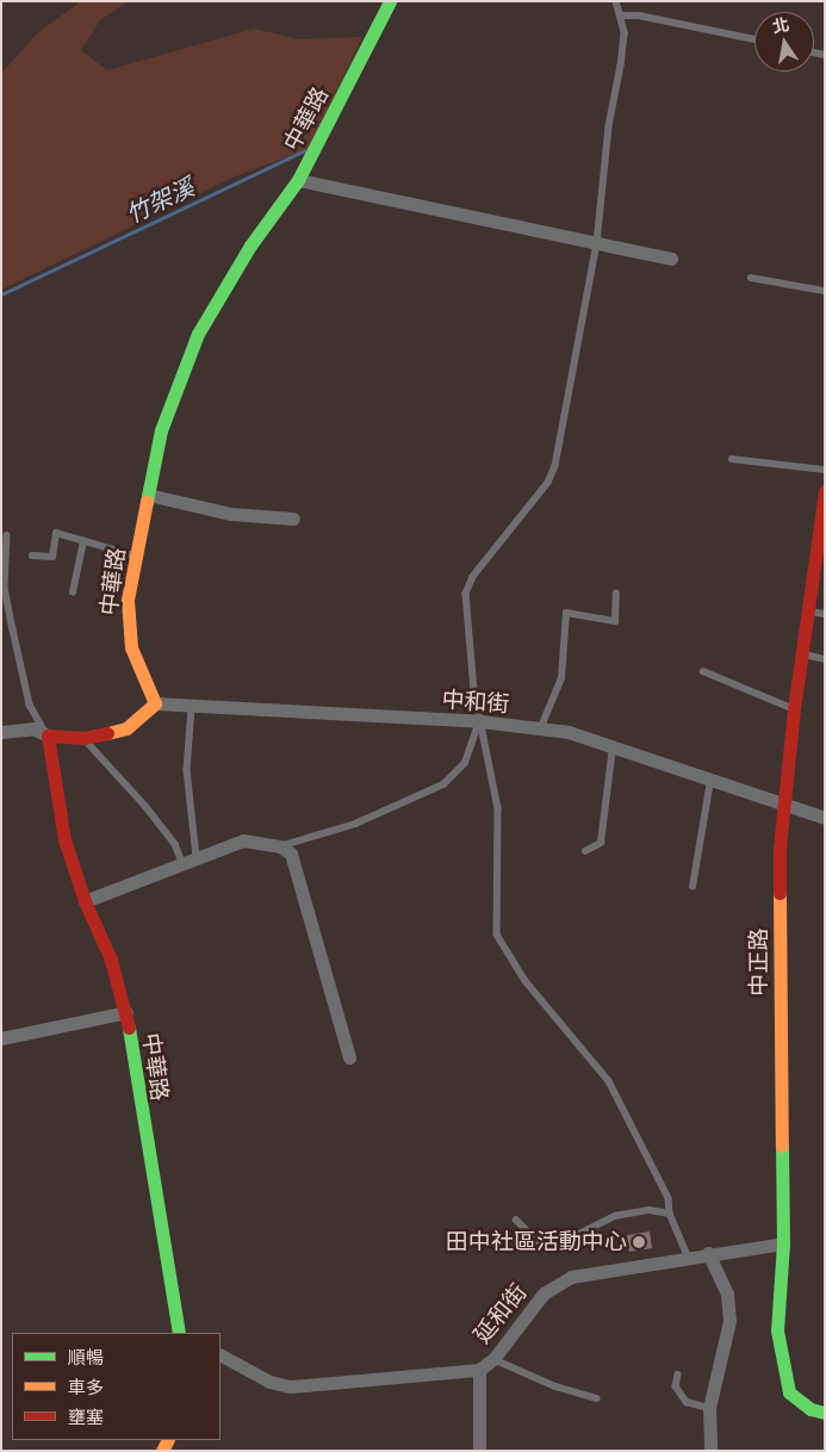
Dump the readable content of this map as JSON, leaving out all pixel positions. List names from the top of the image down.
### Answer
{
  "streets": {
    "street": [
      "中華路",
      "中和街",
      "中正路",
      "延和街"
    ]
  },
  "crossings": [
    ["中華路", "中和街"],
    ["中和街", "中正路"],
    ["中正路", "延和街"]
  ],
  "water": ["竹架溪"],
  "places": ["田中社區活動中心"],
  "legend": ["順暢", "車多", "壅塞"],
  "north": "top"
}
